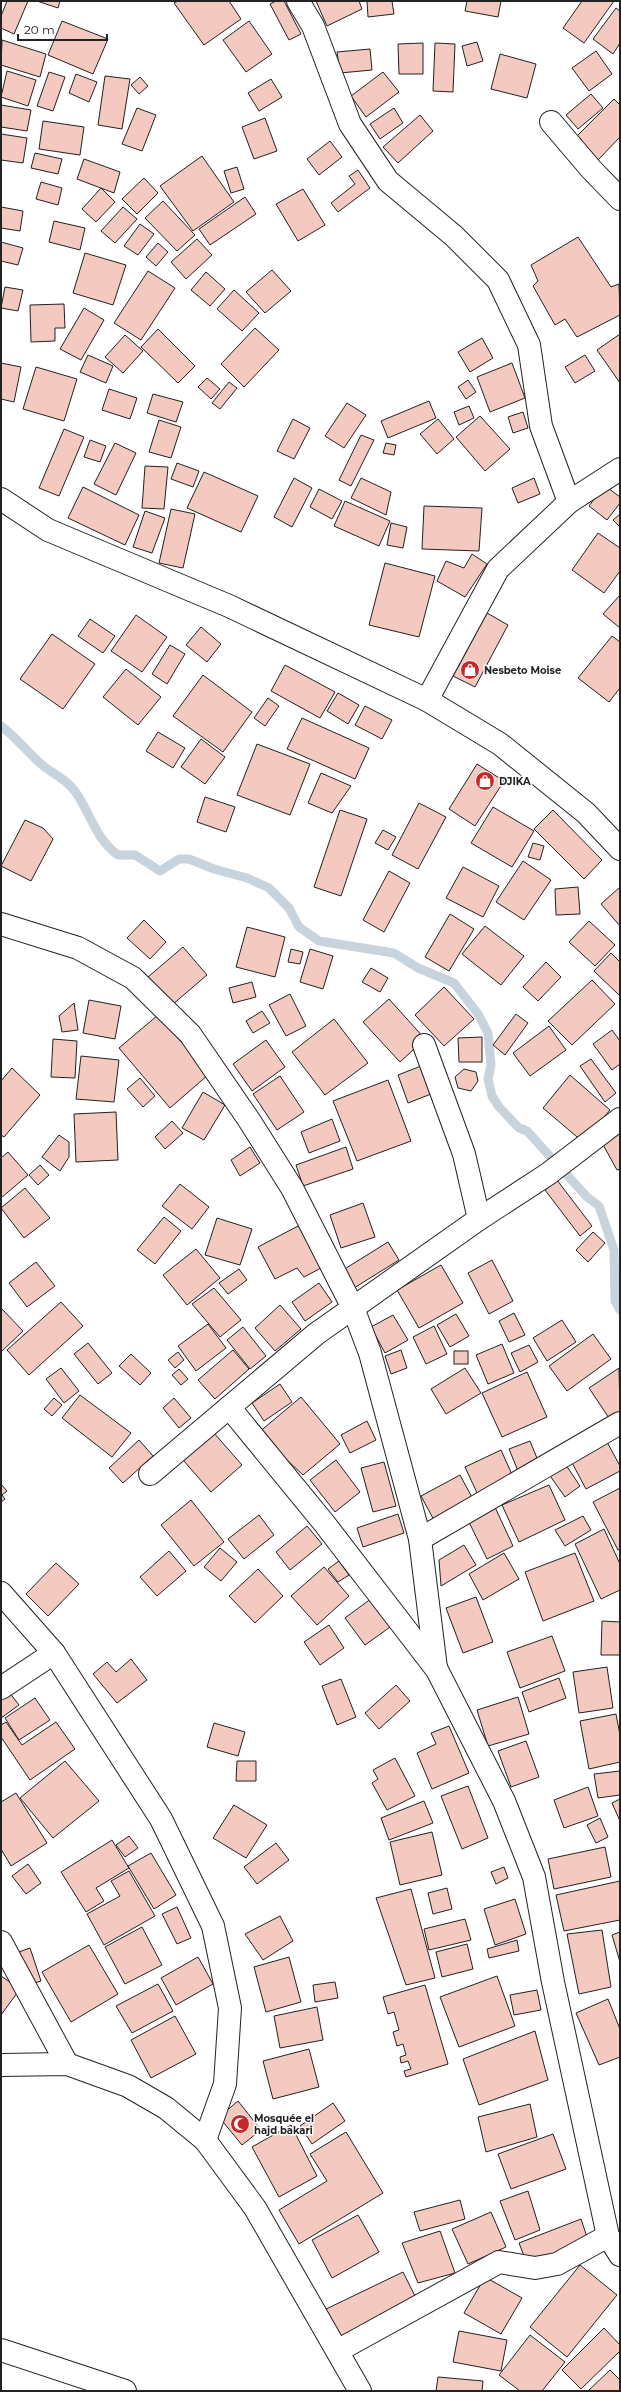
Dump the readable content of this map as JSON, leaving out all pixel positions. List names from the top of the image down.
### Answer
{
  "places": {
    "shop": ["Nesbeto Moise", "DJIKA"],
    "mosque": ["Mosquée el hajd bakari"]
  },
  "scale_bar": "20 m"
}
